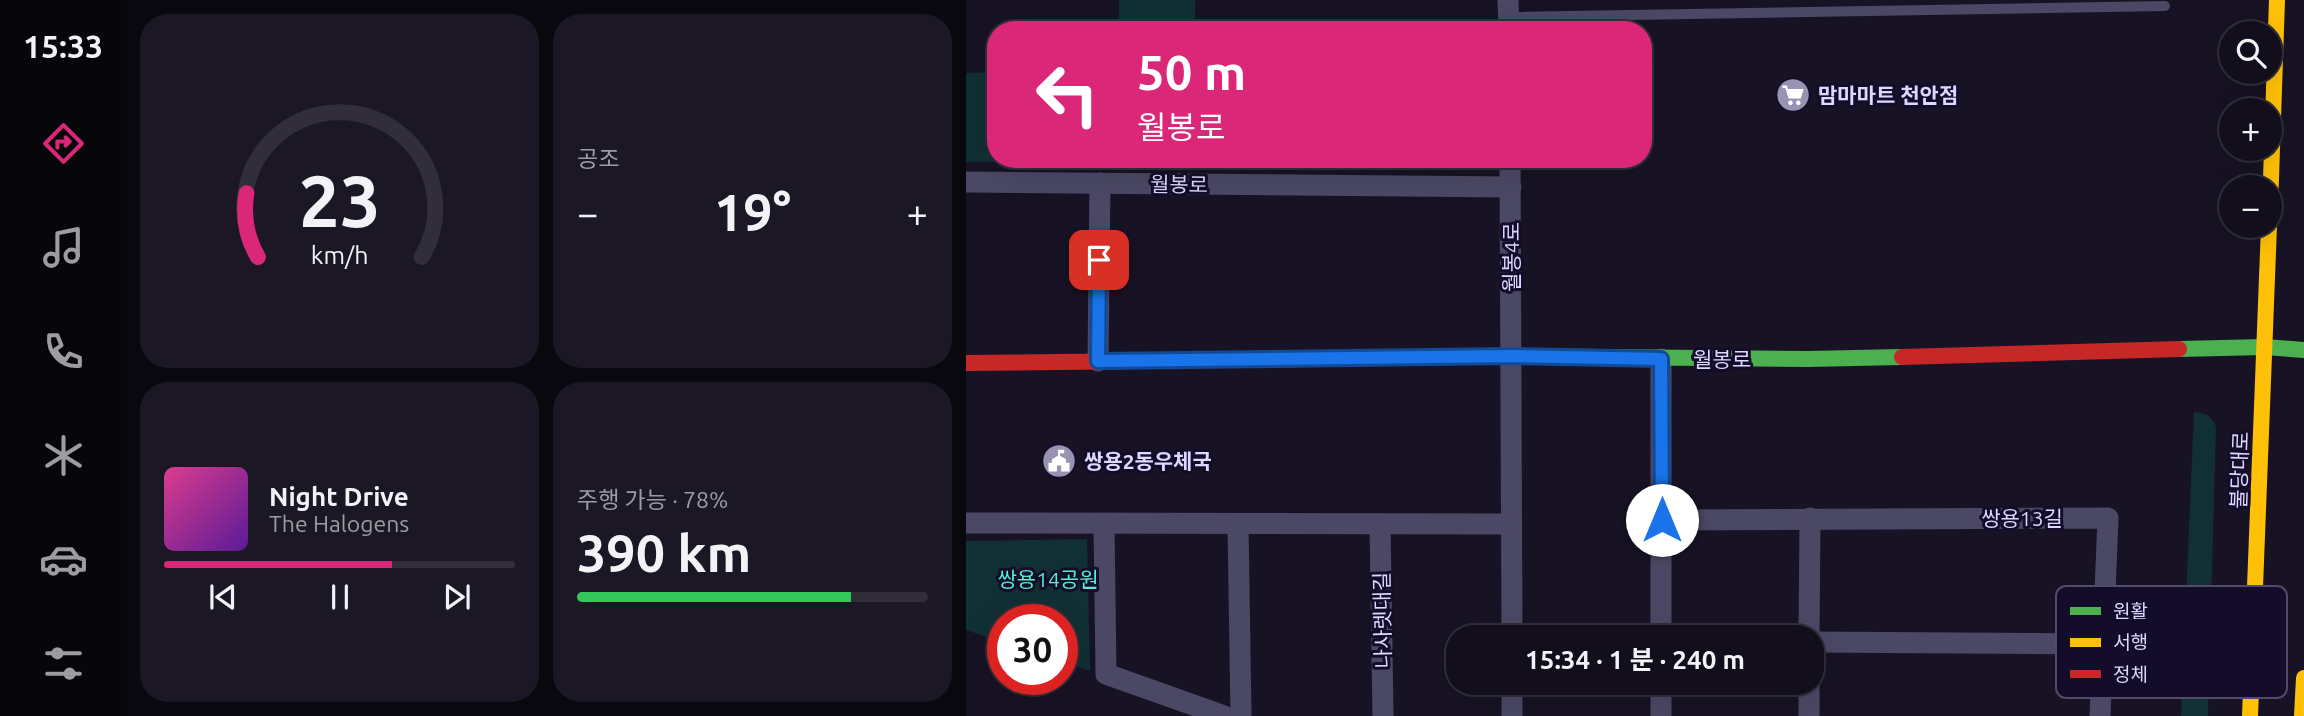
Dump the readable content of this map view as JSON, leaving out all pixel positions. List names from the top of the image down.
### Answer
{
  "streets": {
    "street": [
      "월봉로",
      "월봉4로",
      "불당대로",
      "쌍용13길",
      "나사렛대길"
    ]
  },
  "crossings": [
    ["월봉로", "월봉4로"],
    ["월봉로", "불당대로"]
  ],
  "parks": ["쌍용14공원"],
  "places": {
    "supermarket": ["맘마마트 천안점"],
    "public building": ["쌍용2동우체국"]
  },
  "legend": ["원활", "서행", "정체"],
  "page": {
    "tabs": "15:33",
    "tile": [
      "공조",
      ["주행 가능 · 78%", "390 km"]
    ],
    "map_buttons": ["+", "−"],
    "turn": ["50 m", "월봉로"],
    "heat": ["−", "19°", "+"],
    "song": ["Night Drive", "The Halogens"],
    "limit": "30",
    "trip": "15:34 · 1 분 · 240 m",
    "gauge": ["23", "km/h"]
  }
}
